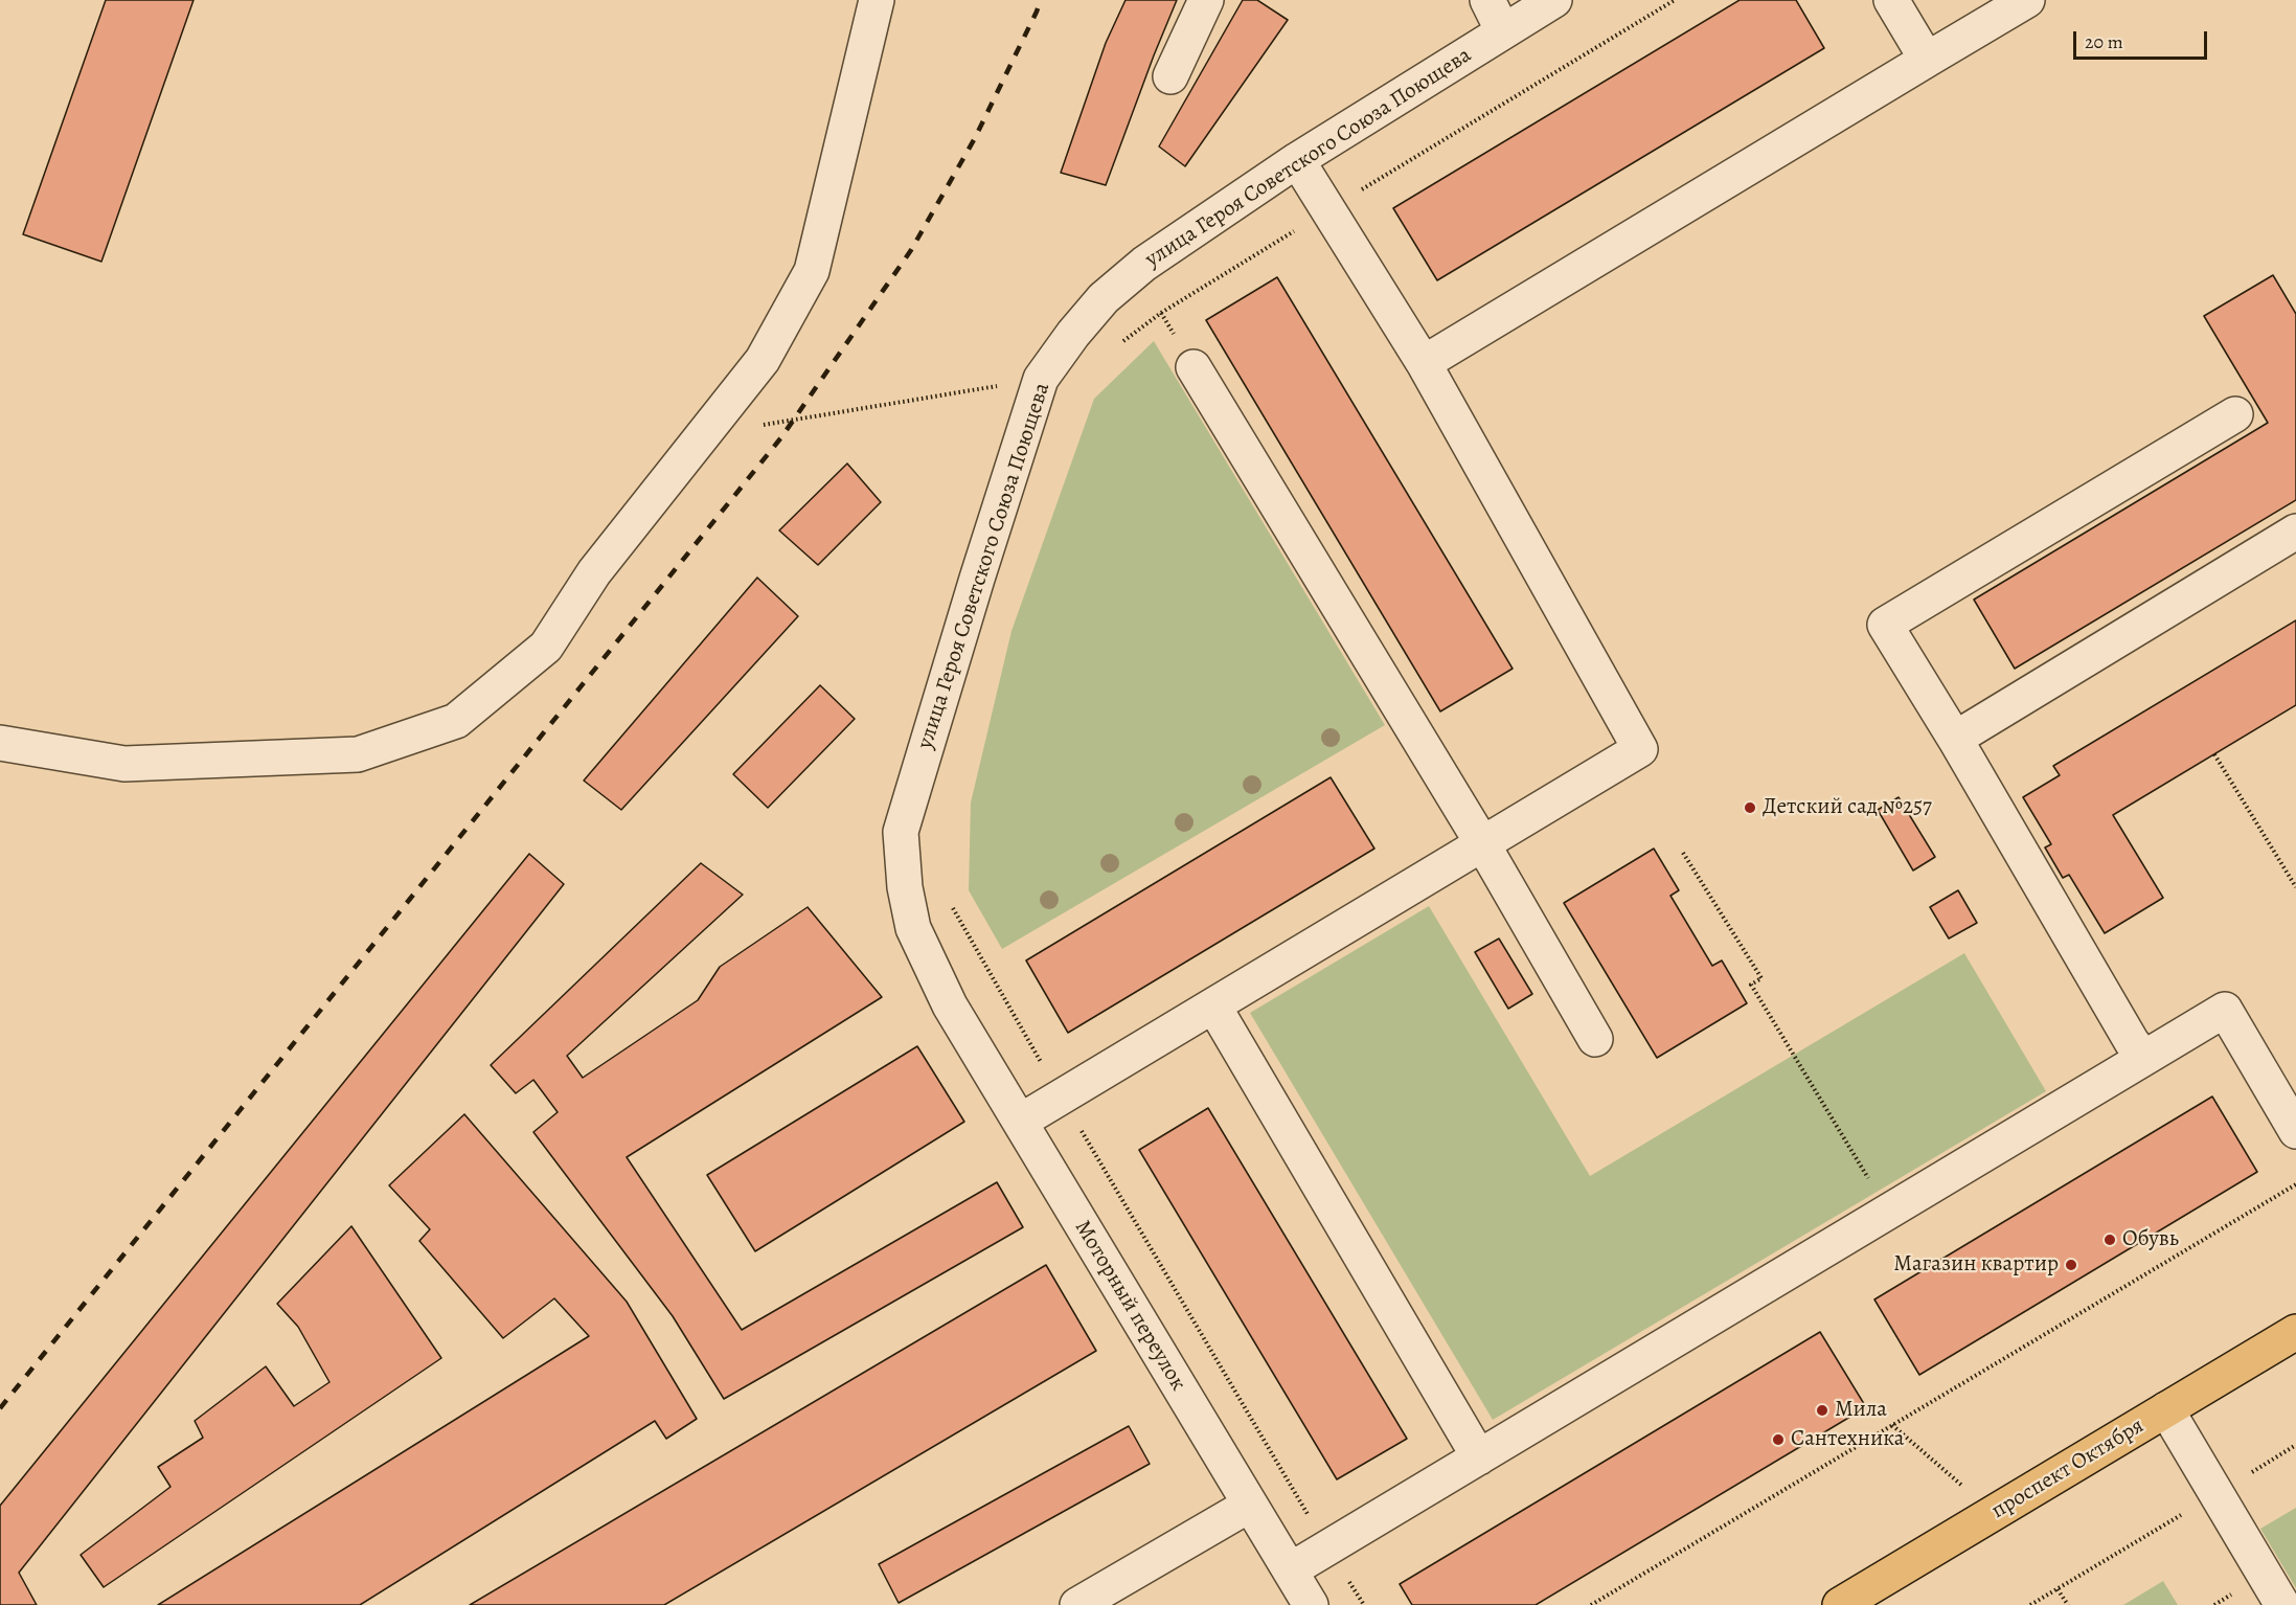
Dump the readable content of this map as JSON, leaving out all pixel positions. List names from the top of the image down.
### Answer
{
  "streets": {
    "main road": ["проспект Октября"],
    "street": ["улица Героя Советского Союза Поющева", "Моторный переулок"]
  },
  "crossings": [
    ["улица Героя Советского Союза Поющева", "Моторный переулок"]
  ],
  "places": [
    "Детский сад №257",
    "Обувь",
    "Магазин квартир",
    "Мила",
    "Сантехника"
  ],
  "scale_bar": "20 m"
}
